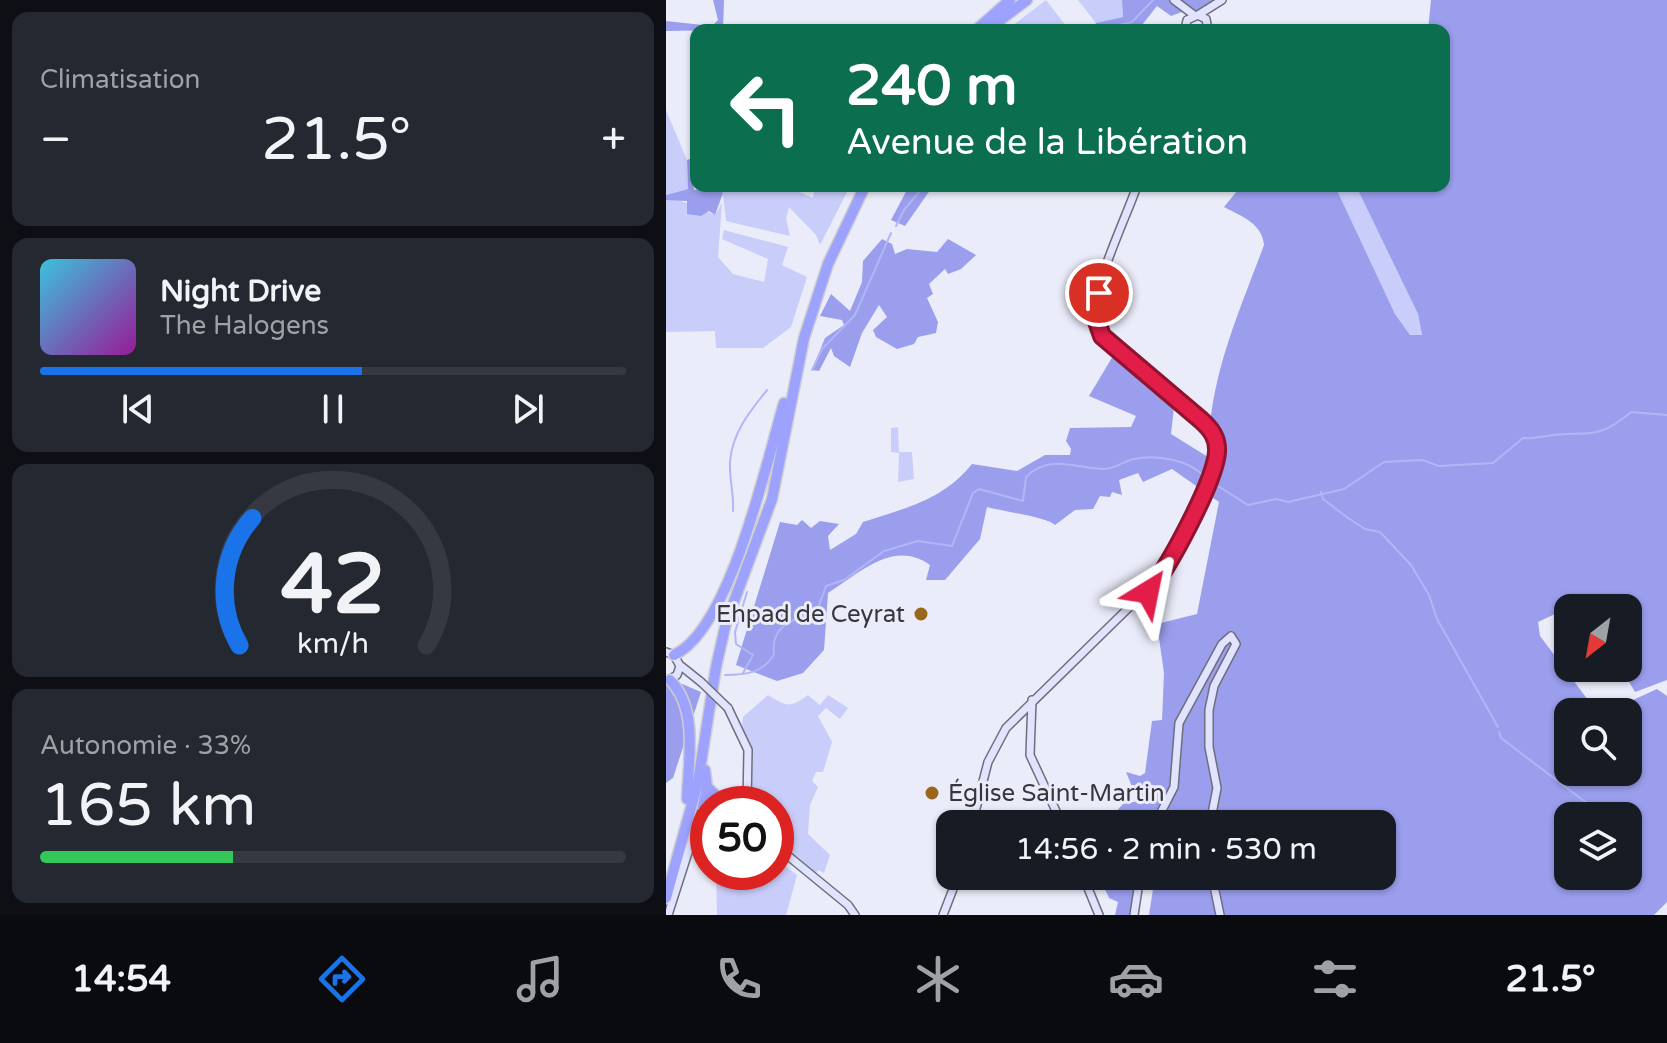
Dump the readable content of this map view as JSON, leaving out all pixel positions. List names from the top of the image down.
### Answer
{
  "places": ["Ehpad de Ceyrat", "Église Saint-Martin"],
  "north": "bottom left",
  "page": {
    "tile": [
      "Climatisation",
      ["Autonomie · 33%", "165 km"]
    ],
    "turn": ["240 m", "Avenue de la Libération"],
    "heat": ["−", "21.5°", "+"],
    "song": ["Night Drive", "The Halogens"],
    "limit": "50",
    "trip": "14:56 · 2 min · 530 m",
    "tabs": ["14:54", "21.5°"],
    "gauge": ["42", "km/h"]
  }
}
